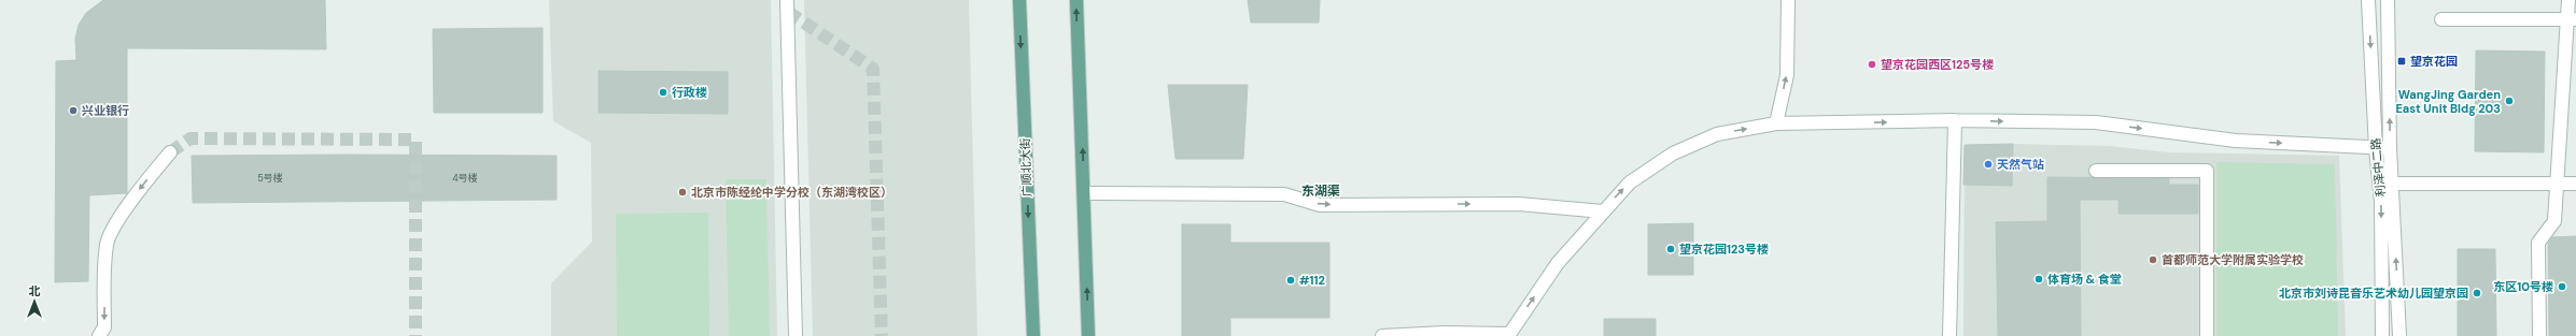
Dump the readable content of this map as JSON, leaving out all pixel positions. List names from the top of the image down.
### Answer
{
  "streets": {
    "main road": ["广顺北大街"],
    "street": ["利泽中二路"]
  },
  "districts": ["东湖渠"],
  "places": {
    "transit": ["望京花园"],
    "other": [
      "望京花园西区125号楼",
      "行政楼",
      "WangJing Garden East Unit Bldg 203",
      "兴业银行",
      "天然气站",
      "北京市陈经纶中学分校（东湖湾校区）",
      "望京花园123号楼",
      "首都师范大学附属实验学校",
      "体育场 & 食堂",
      "#112",
      "东区10号楼",
      "北京市刘诗昆音乐艺术幼儿园望京园"
    ]
  },
  "house_numbers": ["5号楼", "4号楼"],
  "north": "top"
}
